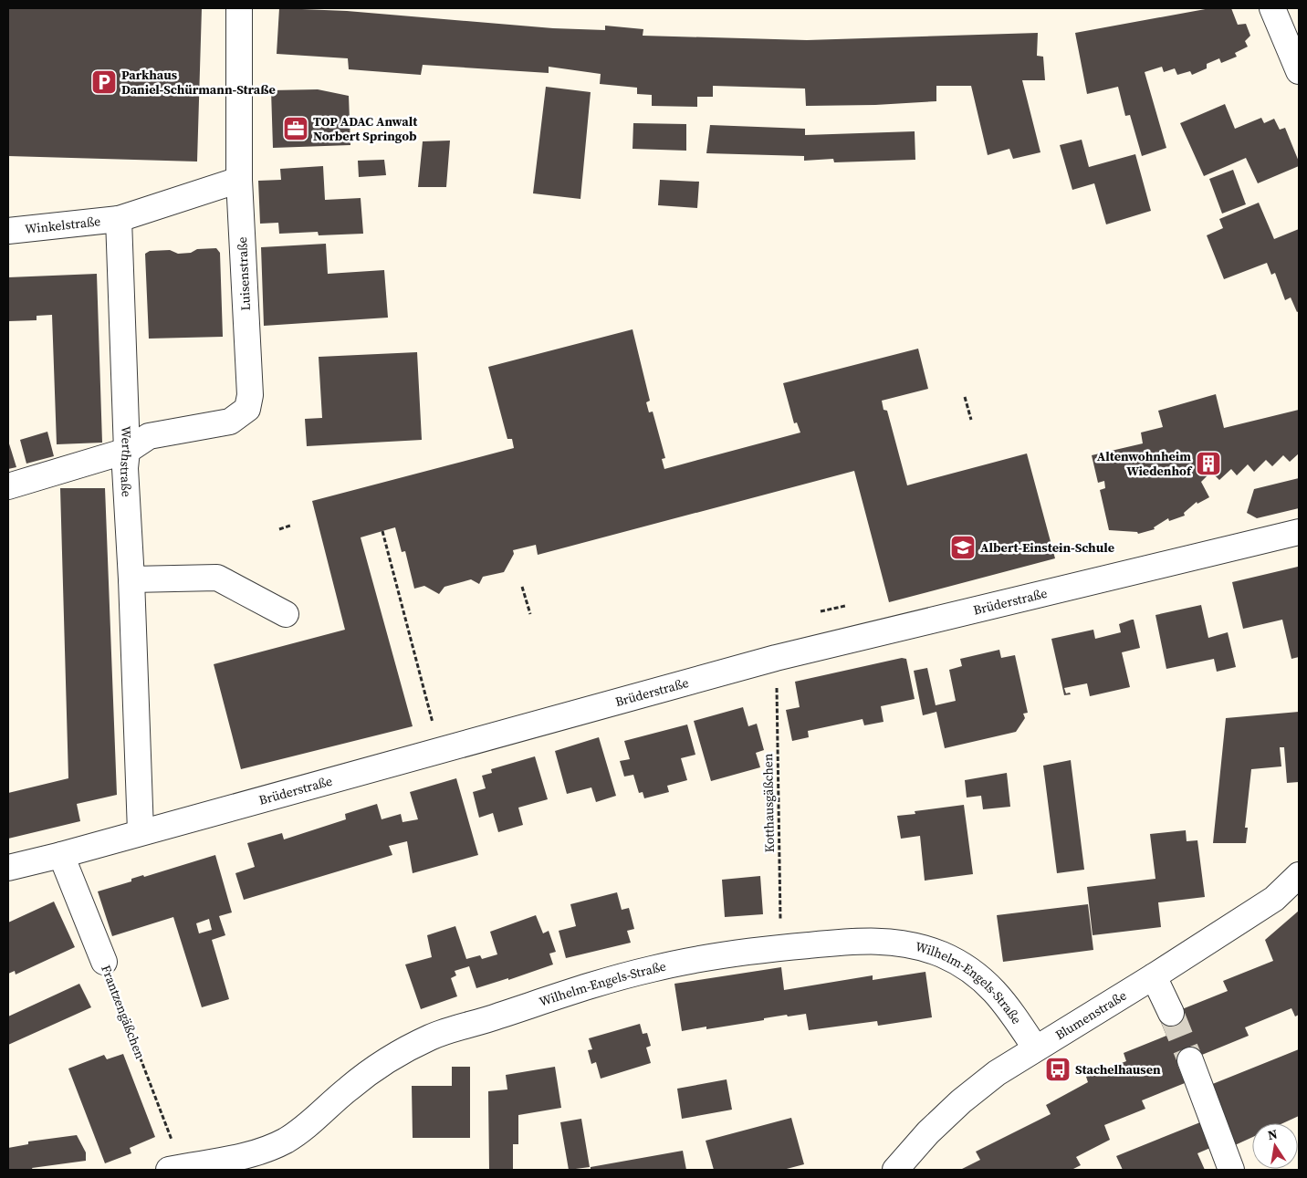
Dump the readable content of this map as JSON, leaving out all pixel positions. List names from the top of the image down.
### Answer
{
  "streets": {
    "street": [
      "Winkelstraße",
      "Luisenstraße",
      "Werthstraße",
      "Brüderstraße",
      "Wilhelm-Engels-Straße",
      "Frantzengäßchen",
      "Blumenstraße"
    ],
    "path": ["Kotthausgäßchen"]
  },
  "crossings": [
    ["Winkelstraße", "Werthstraße"],
    ["Luisenstraße", "Werthstraße"],
    ["Werthstraße", "Brüderstraße"],
    ["Brüderstraße", "Kotthausgäßchen"],
    ["Brüderstraße", "Frantzengäßchen"],
    ["Kotthausgäßchen", "Wilhelm-Engels-Straße"],
    ["Wilhelm-Engels-Straße", "Frantzengäßchen"],
    ["Wilhelm-Engels-Straße", "Blumenstraße"]
  ],
  "places": {
    "parking": ["Parkhaus Daniel-Schürmann-Straße"],
    "office": ["TOP ADAC Anwalt Norbert Springob"],
    "building": ["Altenwohnheim Wiedenhof"],
    "school or university": ["Albert-Einstein-Schule"],
    "bus stop": ["Stachelhausen"]
  },
  "north": "top"
}
